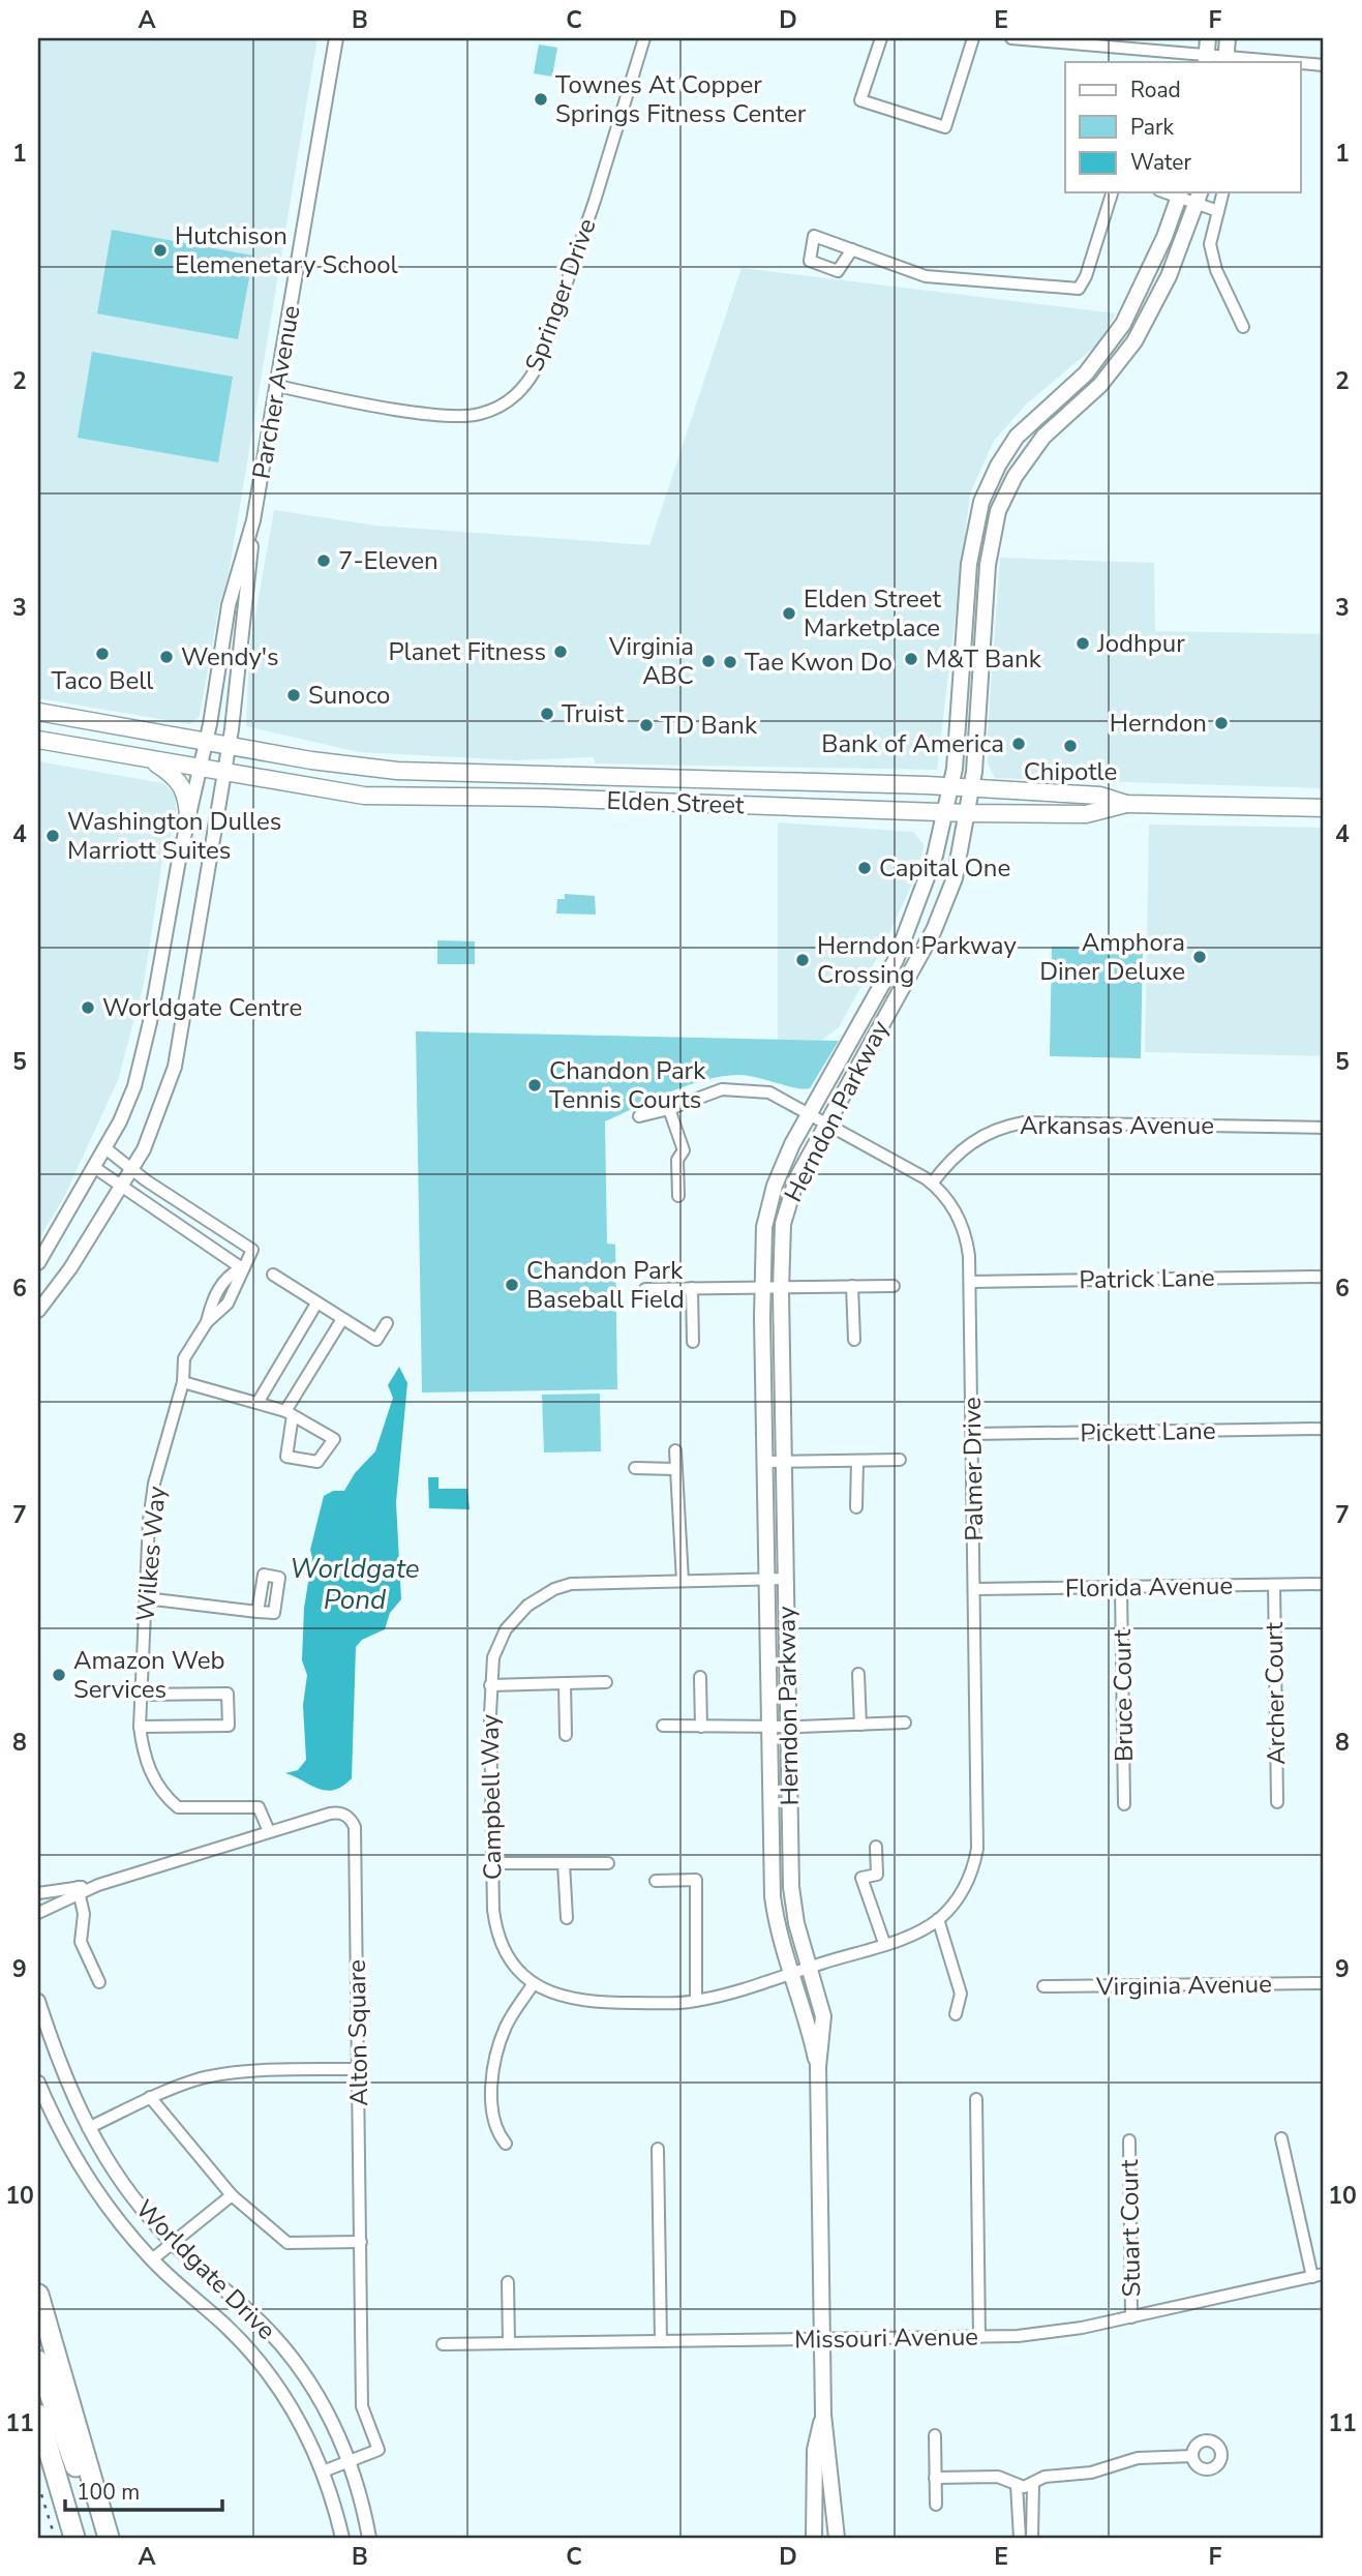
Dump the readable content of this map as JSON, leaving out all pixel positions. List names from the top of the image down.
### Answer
{
  "streets": {
    "main road": ["Elden Street", "Herndon Parkway"],
    "street": [
      "Springer Drive",
      "Parcher Avenue",
      "Arkansas Avenue",
      "Patrick Lane",
      "Pickett Lane",
      "Palmer Drive",
      "Wilkes Way",
      "Florida Avenue",
      "Archer Court",
      "Bruce Court",
      "Campbell Way",
      "Virginia Avenue",
      "Alton Square",
      "Stuart Court",
      "Worldgate Drive",
      "Missouri Avenue"
    ]
  },
  "crossings": [
    ["Springer Drive", "Parcher Avenue"],
    ["Parcher Avenue", "Elden Street"],
    ["Elden Street", "Herndon Parkway"],
    ["Herndon Parkway", "Palmer Drive"],
    ["Herndon Parkway", "Campbell Way"],
    ["Herndon Parkway", "Missouri Avenue"],
    ["Arkansas Avenue", "Palmer Drive"],
    ["Patrick Lane", "Palmer Drive"],
    ["Pickett Lane", "Palmer Drive"],
    ["Palmer Drive", "Florida Avenue"],
    ["Palmer Drive", "Campbell Way"],
    ["Wilkes Way", "Alton Square"],
    ["Florida Avenue", "Archer Court"],
    ["Florida Avenue", "Bruce Court"],
    ["Alton Square", "Worldgate Drive"],
    ["Stuart Court", "Missouri Avenue"]
  ],
  "water": ["Worldgate Pond"],
  "places": [
    "Townes At Copper Springs Fitness Center",
    "Hutchison Elemenetary School",
    "7-Eleven",
    "Elden Street Marketplace",
    "Jodhpur",
    "Planet Fitness",
    "Taco Bell",
    "Wendy's",
    "M&T Bank",
    "Virginia ABC",
    "Tae Kwon Do",
    "Sunoco",
    "Truist",
    "Herndon",
    "TD Bank",
    "Bank of America",
    "Chipotle",
    "Washington Dulles Marriott Suites",
    "Capital One",
    "Amphora Diner Deluxe",
    "Herndon Parkway Crossing",
    "Worldgate Centre",
    "Chandon Park Tennis Courts",
    "Chandon Park Baseball Field",
    "Amazon Web Services"
  ],
  "legend": ["Road", "Park", "Water"],
  "scale_bar": "100 m",
  "grid": {
    "columns": [
      "A",
      "B",
      "C",
      "D",
      "E",
      "F"
    ],
    "rows": [
      "1",
      "2",
      "3",
      "4",
      "5",
      "6",
      "7",
      "8",
      "9",
      "10",
      "11"
    ]
  }
}
